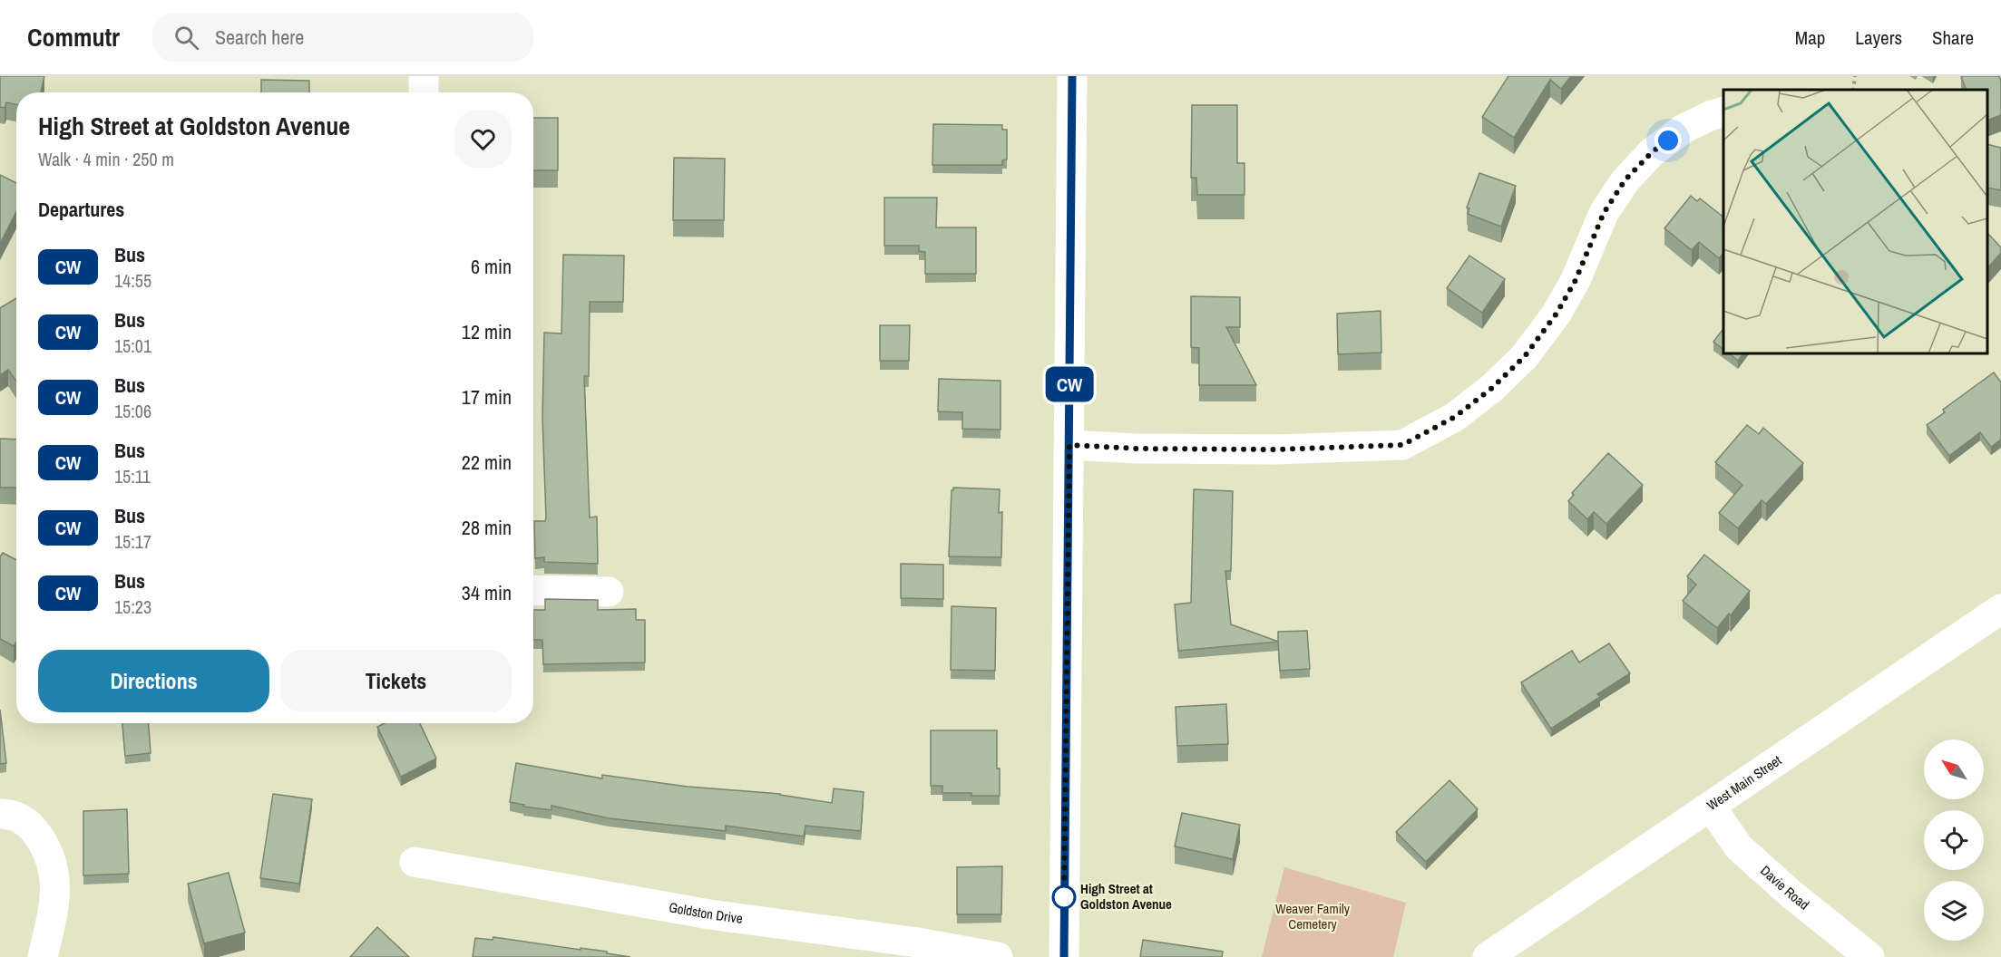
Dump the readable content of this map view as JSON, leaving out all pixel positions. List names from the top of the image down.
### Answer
{
  "streets": {
    "street": ["West Main Street", "Davie Road", "Goldston Drive"]
  },
  "crossings": [
    ["West Main Street", "Davie Road"]
  ],
  "parks": ["Weaver Family Cemetery"],
  "places": ["High Street at Goldston Avenue"],
  "lines": ["bus line CW"],
  "north": "top left",
  "page": {
    "header": "Commutr",
    "search": "Search here",
    "nav": ["Map", "Layers", "Share"],
    "on_map": "CW",
    "heading": [
      ["High Street at Goldston Avenue", "Walk · 4 min · 250 m"],
      "Departures"
    ],
    "list": [
      {
        "mark": "CW",
        "name": "Bus",
        "note": "14:55",
        "value": "6 min"
      },
      {
        "mark": "CW",
        "name": "Bus",
        "note": "15:01",
        "value": "12 min"
      },
      {
        "mark": "CW",
        "name": "Bus",
        "note": "15:06",
        "value": "17 min"
      },
      {
        "mark": "CW",
        "name": "Bus",
        "note": "15:11",
        "value": "22 min"
      },
      {
        "mark": "CW",
        "name": "Bus",
        "note": "15:17",
        "value": "28 min"
      },
      {
        "mark": "CW",
        "name": "Bus",
        "note": "15:23",
        "value": "34 min"
      }
    ],
    "buttons": ["Directions", "Tickets"]
  }
}
